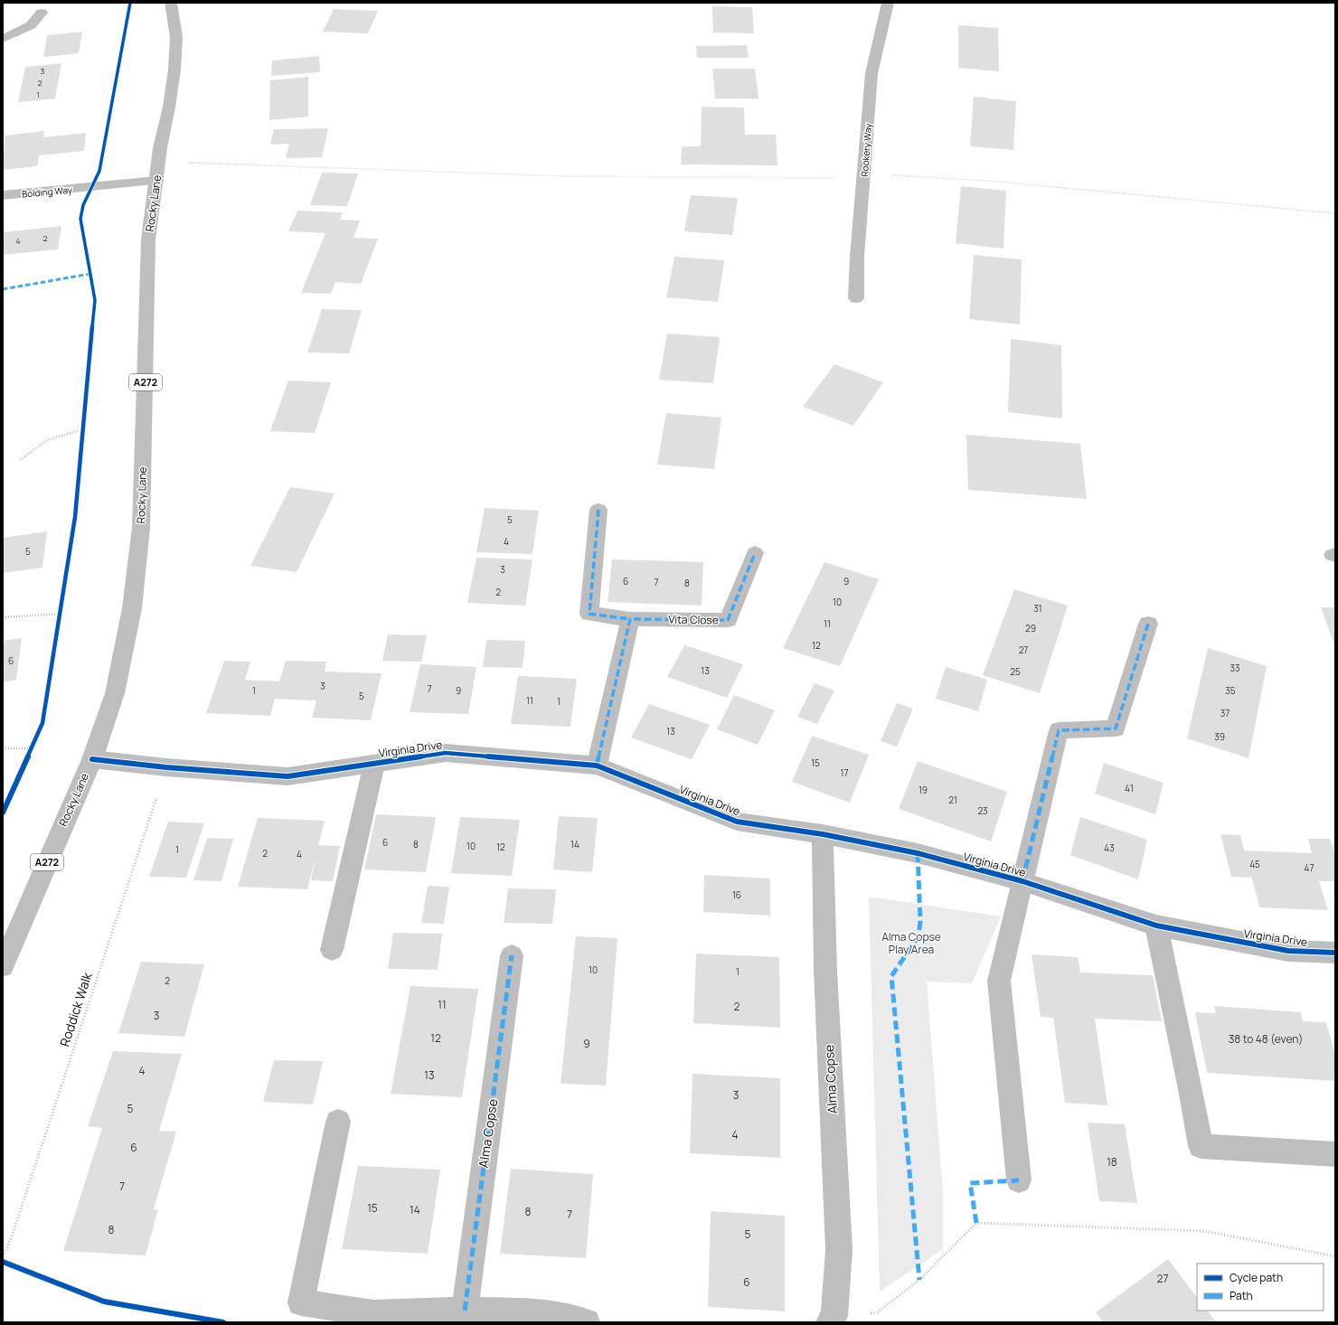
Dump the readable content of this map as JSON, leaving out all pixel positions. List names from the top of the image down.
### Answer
{
  "streets": {
    "main road": [
      "Rookery Way",
      "Bolding Way",
      "Rocky Lane",
      "A272",
      "Vita Close",
      "Virginia Drive",
      "Alma Copse"
    ],
    "path": ["Roddick Walk"]
  },
  "crossings": [
    ["Bolding Way", "Rocky Lane"],
    ["Rocky Lane", "Virginia Drive"],
    ["Virginia Drive", "Roddick Walk"],
    ["Virginia Drive", "Alma Copse"]
  ],
  "parks": ["Alma Copse Play Area"],
  "house_numbers": [
    "3",
    "2",
    "1",
    "2",
    "4",
    "5",
    "4",
    "5",
    "3",
    "6",
    "9",
    "7",
    "8",
    "2",
    "10",
    "31",
    "11",
    "29",
    "12",
    "27",
    "6",
    "33",
    "13",
    "25",
    "3",
    "7",
    "1",
    "9",
    "35",
    "5",
    "11",
    "1",
    "37",
    "13",
    "39",
    "15",
    "17",
    "41",
    "19",
    "21",
    "23",
    "6",
    "8",
    "14",
    "10",
    "12",
    "43",
    "1",
    "2",
    "4",
    "45",
    "47",
    "16",
    "10",
    "1",
    "2",
    "11",
    "2",
    "3",
    "12",
    "38 to 48 (even)",
    "9",
    "4",
    "13",
    "3",
    "5",
    "4",
    "6",
    "18",
    "7",
    "15",
    "14",
    "8",
    "7",
    "8",
    "5",
    "27",
    "6"
  ],
  "legend": ["Cycle path", "Path"]
}
